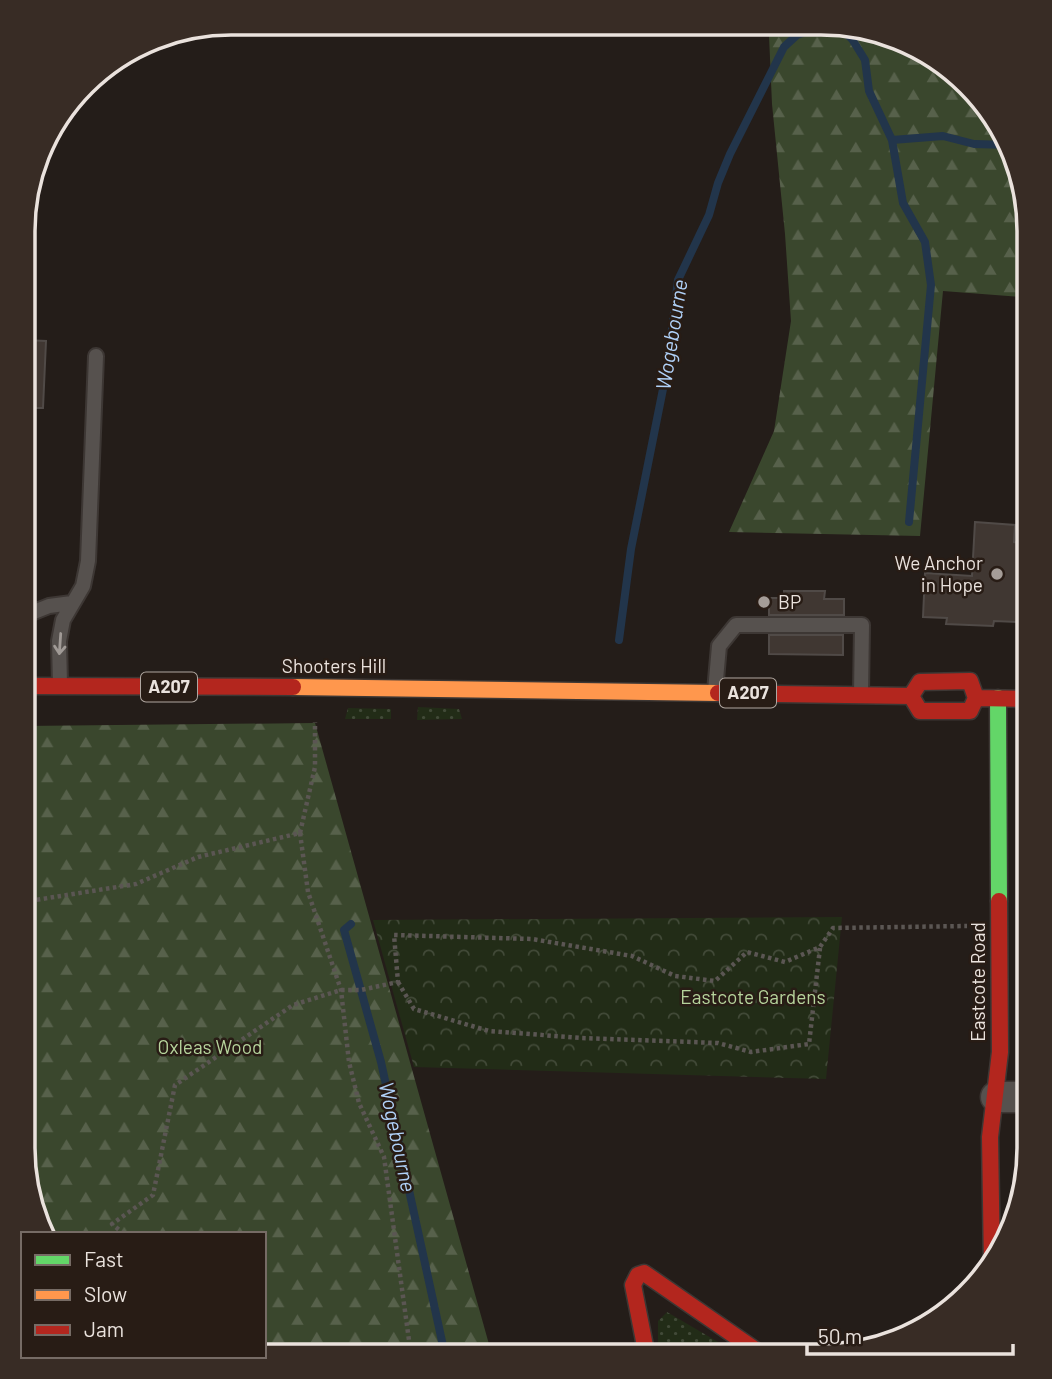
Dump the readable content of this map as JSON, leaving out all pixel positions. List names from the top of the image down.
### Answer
{
  "streets": {
    "main road": ["Shooters Hill", "A207", "Eastcote Road"]
  },
  "crossings": [
    ["Shooters Hill", "A207"],
    ["A207", "Eastcote Road"]
  ],
  "water": ["Wogebourne"],
  "parks": ["Eastcote Gardens", "Oxleas Wood"],
  "places": ["We Anchor in Hope", "BP"],
  "legend": ["Fast", "Slow", "Jam"],
  "scale_bar": "50 m"
}
